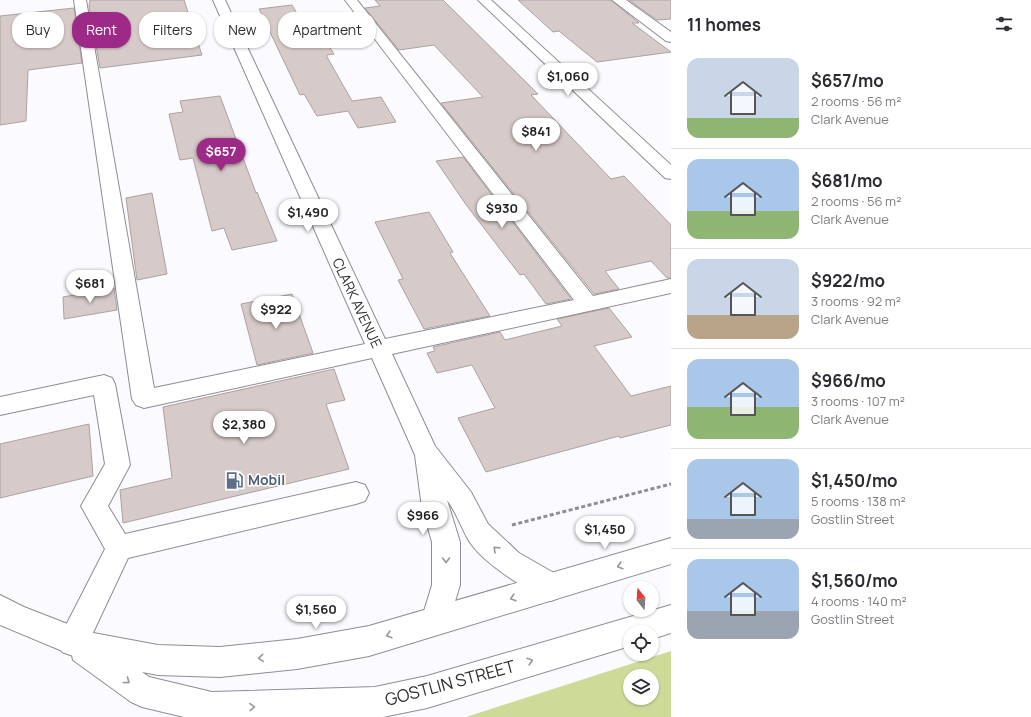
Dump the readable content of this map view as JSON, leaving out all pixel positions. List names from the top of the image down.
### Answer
{
  "streets": {
    "street": ["CLARK AVENUE", "GOSTLIN STREET"]
  },
  "crossings": [
    ["CLARK AVENUE", "GOSTLIN STREET"]
  ],
  "places": {
    "fuel station": ["Mobil"]
  },
  "north": "top",
  "page": {
    "heading": "11 homes",
    "chip": [
      "Buy",
      "Rent",
      "Filters",
      "New",
      "Apartment"
    ],
    "list": [
      {
        "name": "$657/mo",
        "note": "2 rooms · 56 m² · Clark Avenue"
      },
      {
        "name": "$681/mo",
        "note": "2 rooms · 56 m² · Clark Avenue"
      },
      {
        "name": "$922/mo",
        "note": "3 rooms · 92 m² · Clark Avenue"
      },
      {
        "name": "$966/mo",
        "note": "3 rooms · 107 m² · Clark Avenue"
      },
      {
        "name": "$1,450/mo",
        "note": "5 rooms · 138 m² · Gostlin Street"
      },
      {
        "name": "$1,560/mo",
        "note": "4 rooms · 140 m² · Gostlin Street"
      }
    ],
    "price": [
      "$1,060",
      "$841",
      "$657",
      "$930",
      "$1,490",
      "$681",
      "$922",
      "$2,380",
      "$966",
      "$1,450",
      "$1,560"
    ]
  }
}
